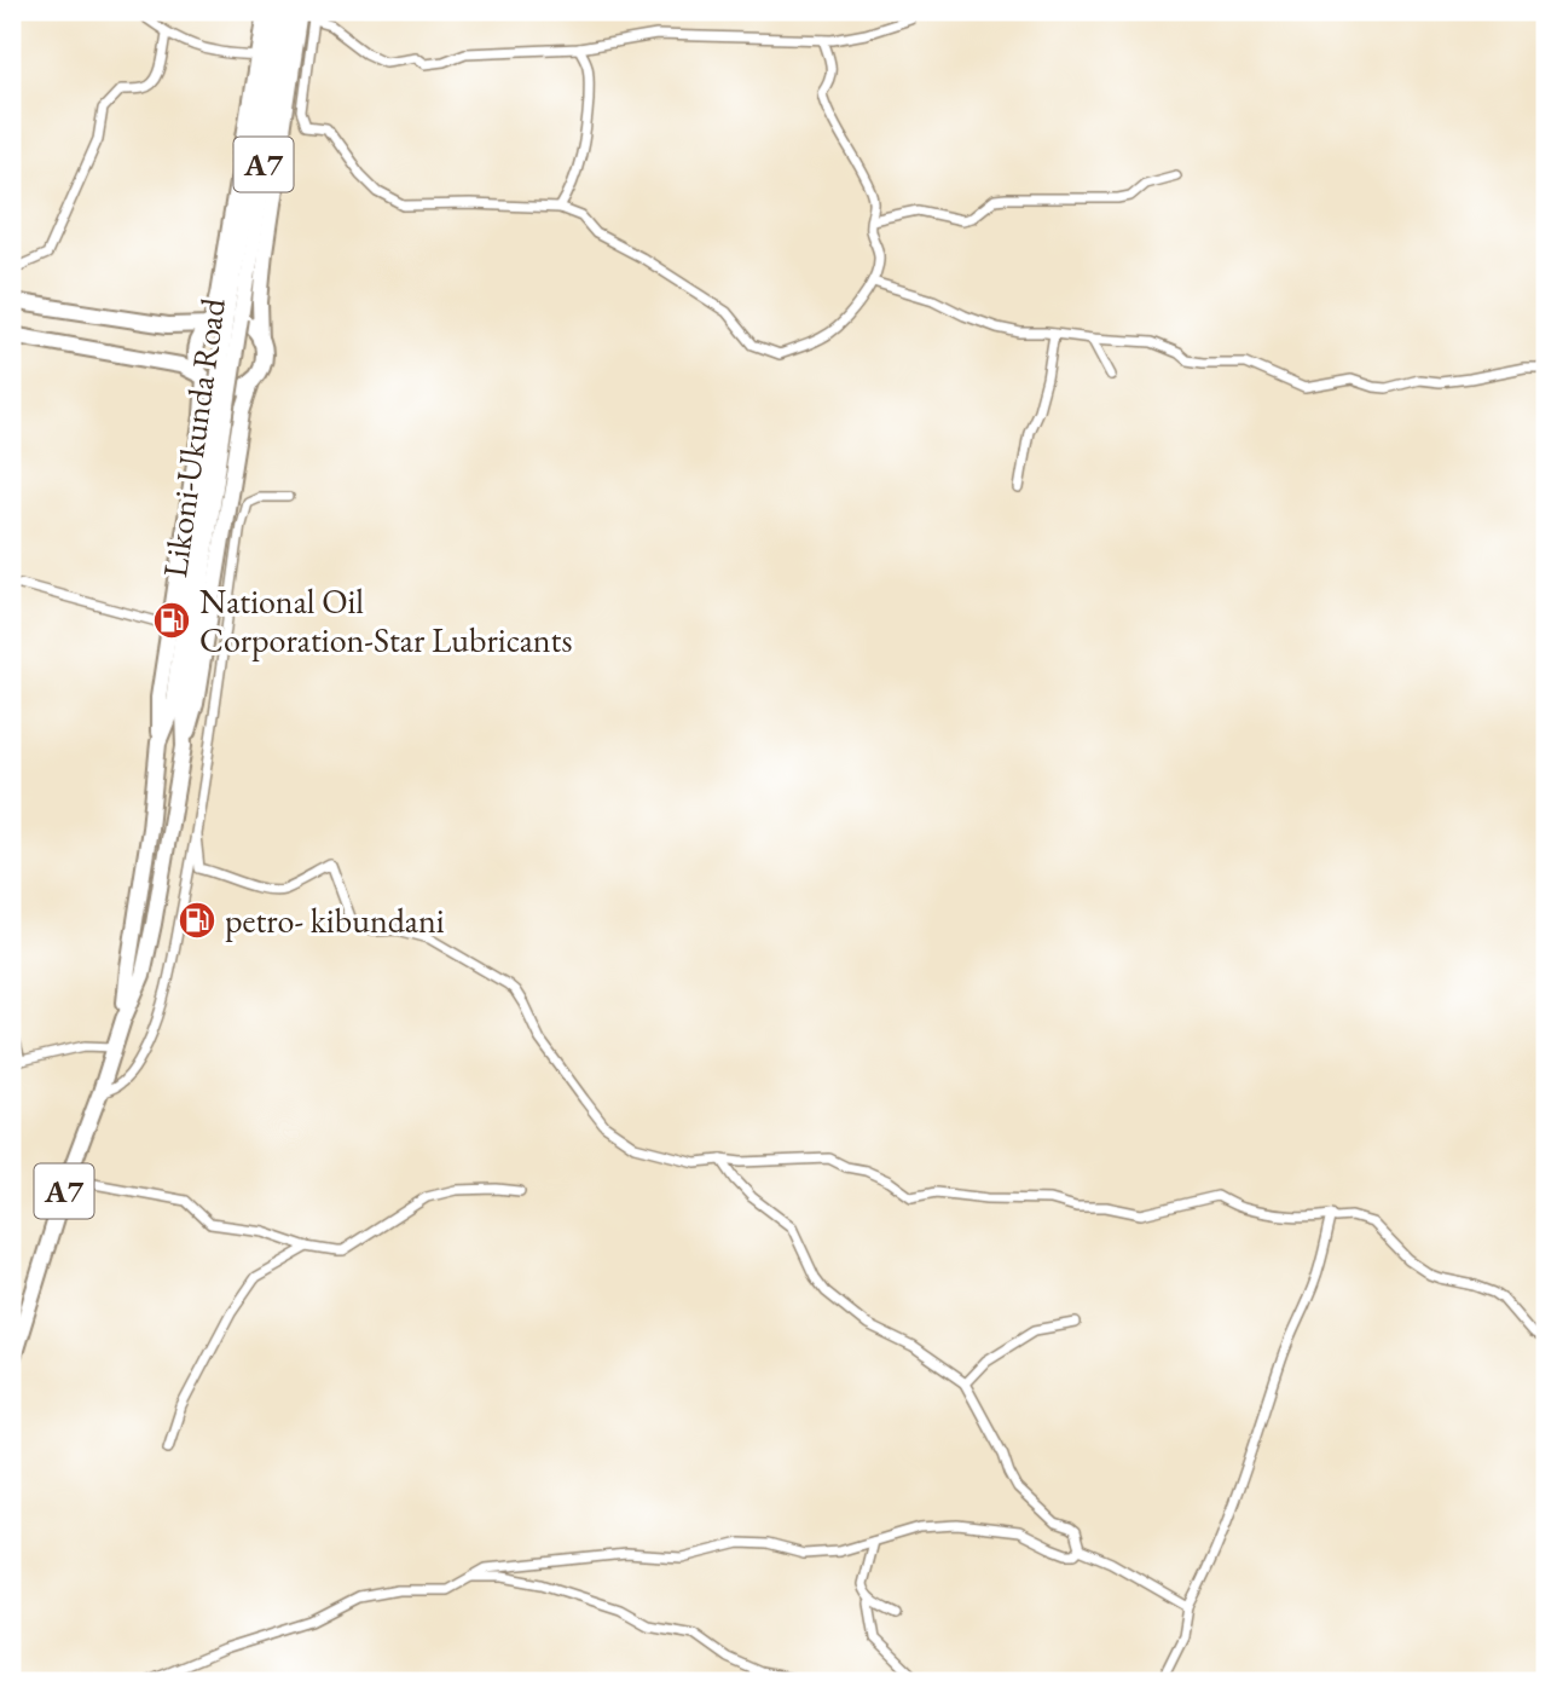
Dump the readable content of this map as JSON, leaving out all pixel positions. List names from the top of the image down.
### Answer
{
  "streets": {
    "highway": ["A7", "Likoni-Ukunda Road"]
  },
  "places": {
    "fuel station": ["National Oil Corporation-Star Lubricants", "petro- kibundani"]
  }
}
